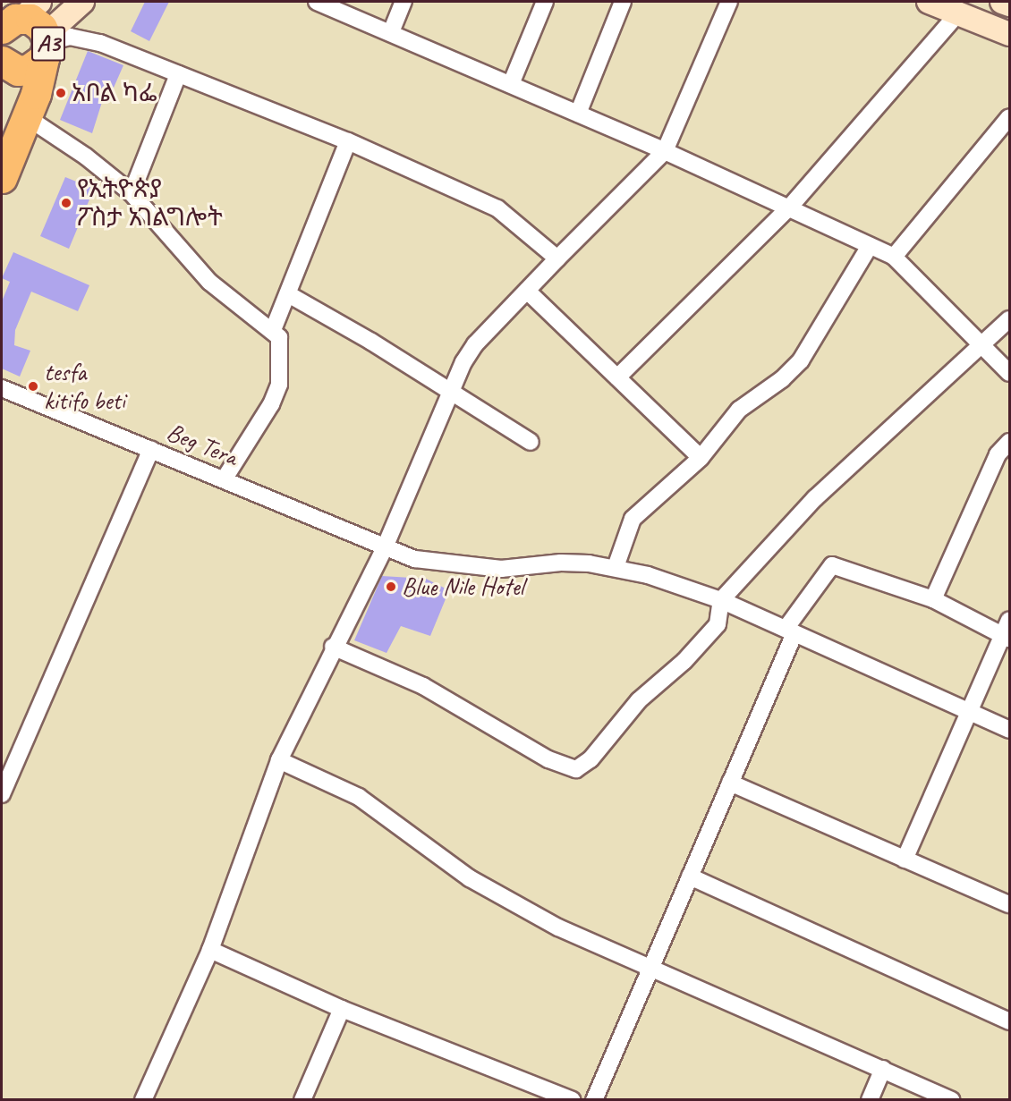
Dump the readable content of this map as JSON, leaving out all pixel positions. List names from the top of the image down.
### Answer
{
  "streets": {
    "highway": ["A3"],
    "street": ["Beg Tera"]
  },
  "places": [
    "አቦል ካፌ",
    "የኢትዮጵያ ፖስታ አገልግሎት",
    "tesfa kitifo beti",
    "Blue Nile Hotel"
  ]
}
